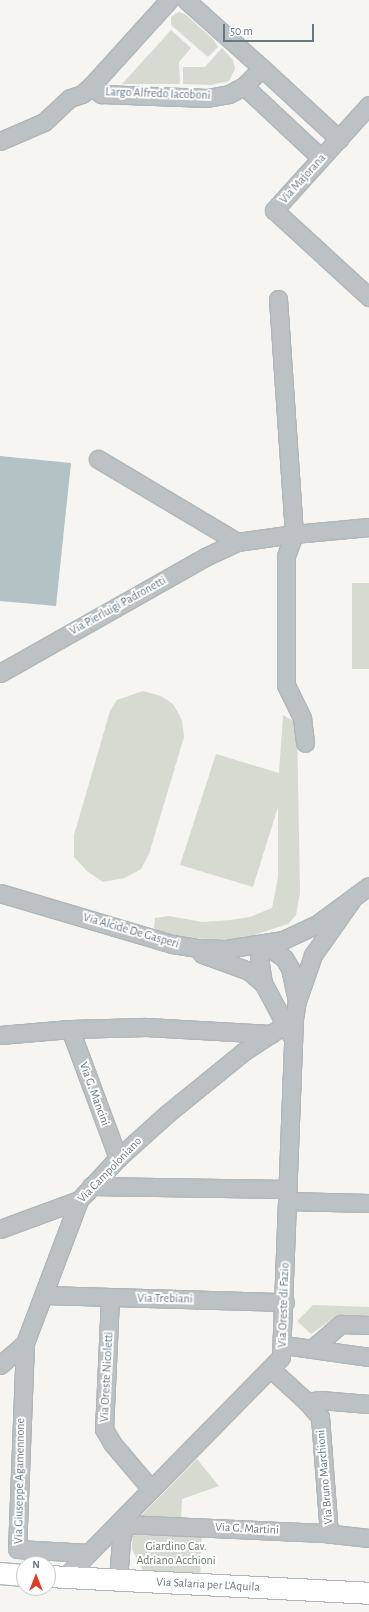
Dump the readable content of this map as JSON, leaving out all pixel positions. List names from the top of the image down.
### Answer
{
  "streets": {
    "main road": ["Via Salaria per L'Aquila"],
    "street": [
      "Largo Alfredo Iacoboni",
      "Via Majorana",
      "Via Pierluigi Padronetti",
      "Via Alcide De Gasperi",
      "Via G. Mancini",
      "Via Campoloniano",
      "Via Trebiani",
      "Via Oreste di Fazio",
      "Via Oreste Nicoletti",
      "Via Bruno Marchioni",
      "Via Giuseppe Agamennone",
      "Via G. Martini"
    ]
  },
  "crossings": [
    ["Via G. Mancini", "Via Campoloniano"],
    ["Via Campoloniano", "Via Trebiani"],
    ["Via Campoloniano", "Via Oreste di Fazio"],
    ["Via Campoloniano", "Via Giuseppe Agamennone"],
    ["Via Trebiani", "Via Oreste di Fazio"],
    ["Via Trebiani", "Via Oreste Nicoletti"],
    ["Via Oreste di Fazio", "Via Oreste Nicoletti"],
    ["Via Oreste di Fazio", "Via Bruno Marchioni"],
    ["Via Oreste di Fazio", "Via Giuseppe Agamennone"],
    ["Via Oreste di Fazio", "Via G. Martini"],
    ["Via Oreste di Fazio", "Via Salaria per L'Aquila"],
    ["Via Bruno Marchioni", "Via G. Martini"]
  ],
  "parks": ["Giardino Cav. Adriano Acchioni"],
  "scale_bar": "50 m",
  "north": "top"
}
